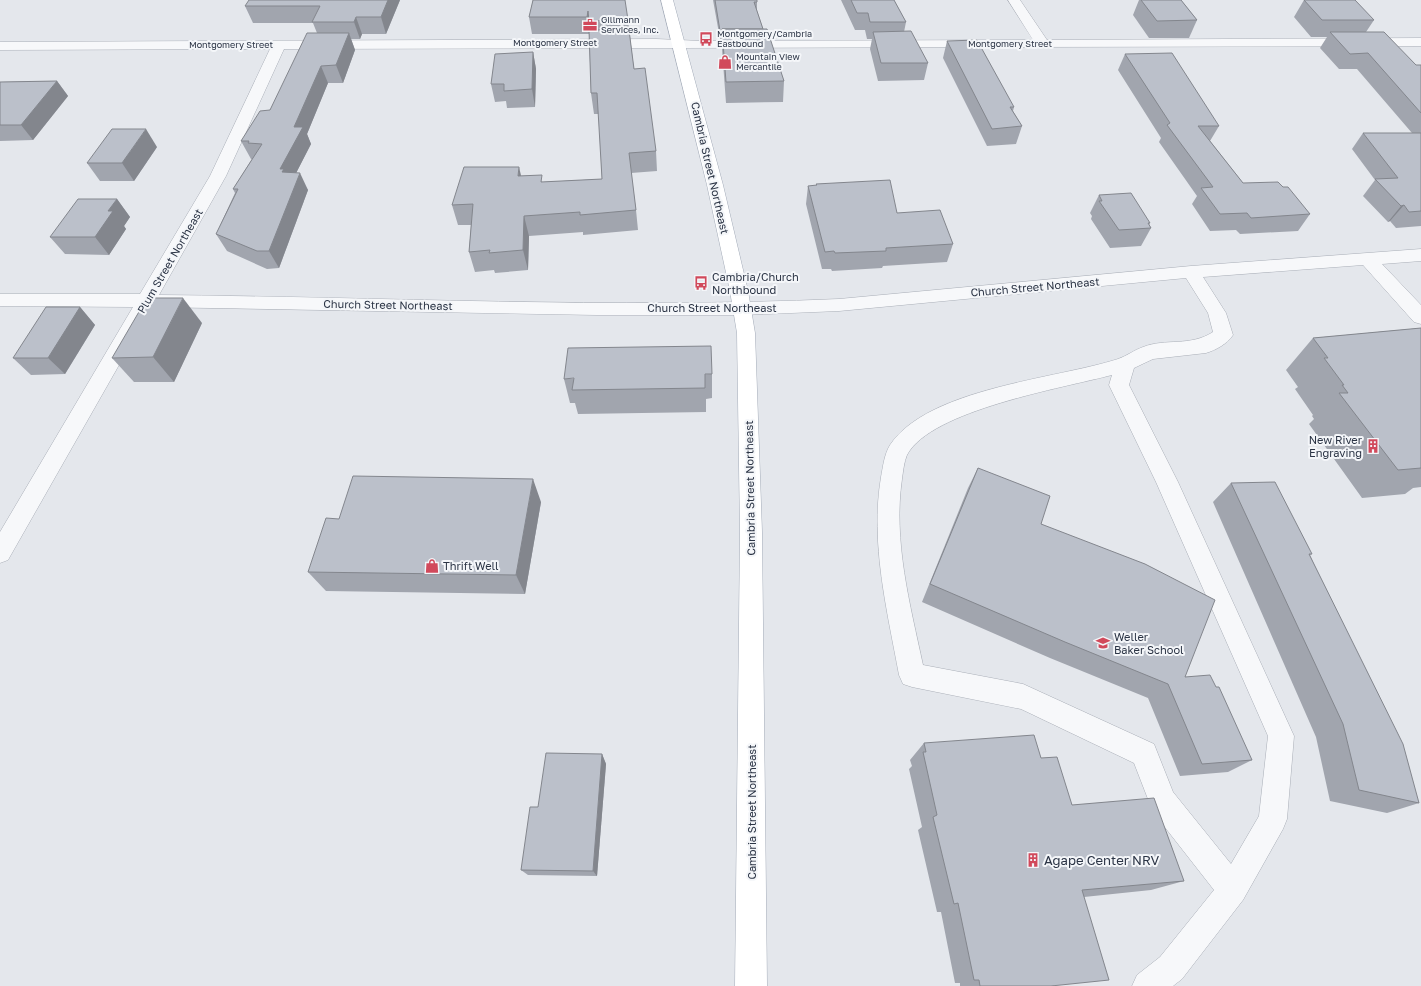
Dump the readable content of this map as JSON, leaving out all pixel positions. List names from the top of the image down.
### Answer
{
  "streets": {
    "main road": ["Cambria Street Northeast"],
    "street": ["Montgomery Street", "Plum Street Northeast", "Church Street Northeast"]
  },
  "crossings": [
    ["Montgomery Street", "Cambria Street Northeast"],
    ["Montgomery Street", "Plum Street Northeast"],
    ["Cambria Street Northeast", "Church Street Northeast"],
    ["Plum Street Northeast", "Church Street Northeast"]
  ],
  "places": {
    "office": ["Gillmann Services, Inc."],
    "bus stop": ["Montgomery/Cambria Eastbound", "Cambria/Church Northbound"],
    "shop": ["Mountain View Mercantile", "Thrift Well"],
    "building": ["New River Engraving", "Agape Center NRV"],
    "school or university": ["Weller Baker School"]
  }
}
